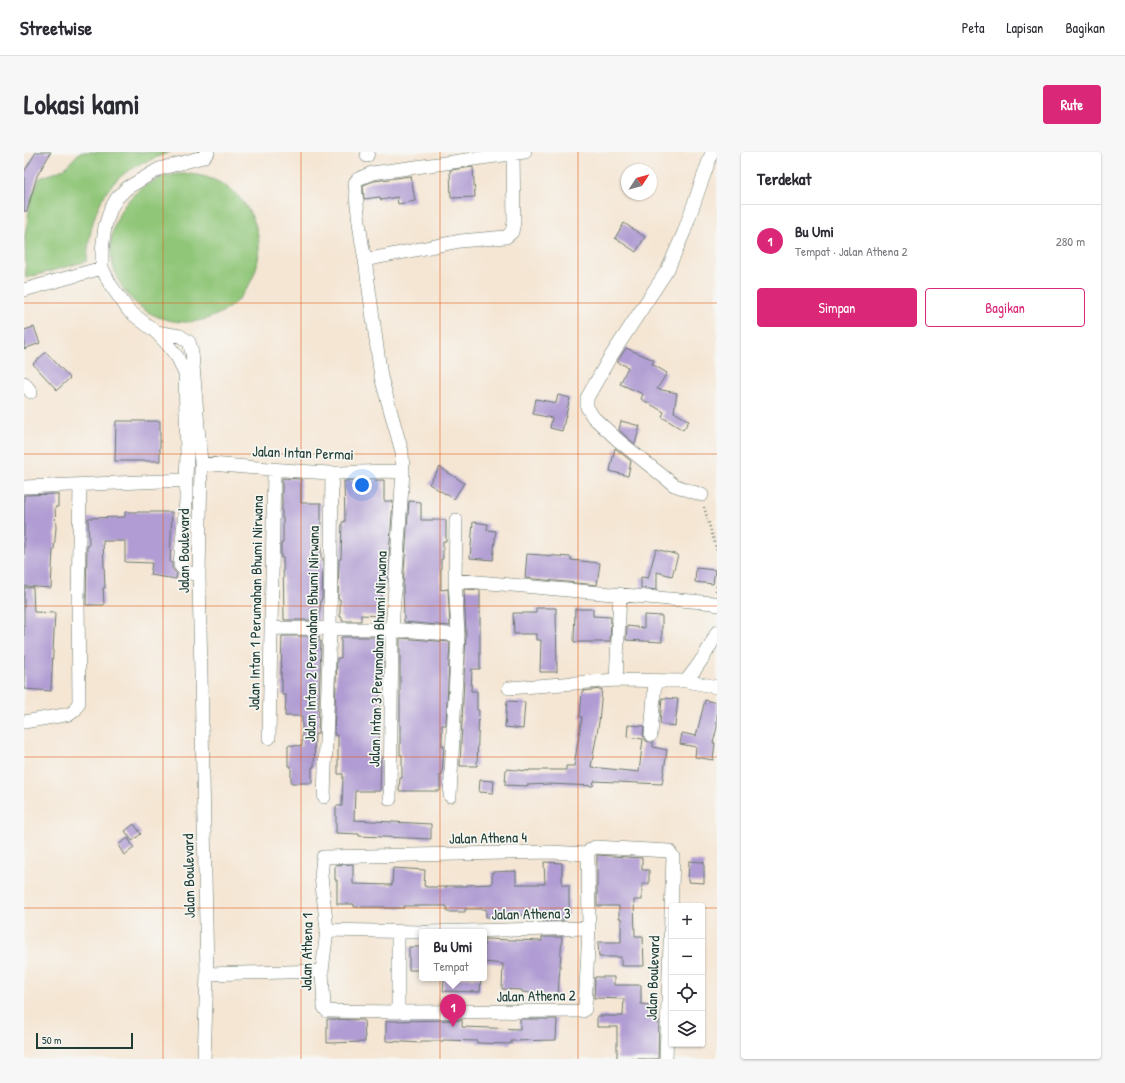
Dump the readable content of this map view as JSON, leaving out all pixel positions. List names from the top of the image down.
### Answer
{
  "streets": {
    "street": [
      "Jalan Intan Permai",
      "Jalan Boulevard",
      "Jalan Intan 1 Perumahan Bhumi Nirwana",
      "Jalan Intan 2 Perumahan Bhumi Nirwana",
      "Jalan Intan 3 Perumahan Bhumi Nirwana",
      "Jalan Athena 4",
      "Jalan Athena 3",
      "Jalan Athena 1",
      "Jalan Athena 2"
    ]
  },
  "crossings": [
    ["Jalan Intan Permai", "Jalan Boulevard"],
    ["Jalan Intan Permai", "Jalan Intan 1 Perumahan Bhumi Nirwana"],
    ["Jalan Intan Permai", "Jalan Intan 2 Perumahan Bhumi Nirwana"],
    ["Jalan Intan Permai", "Jalan Intan 3 Perumahan Bhumi Nirwana"],
    ["Jalan Boulevard", "Jalan Athena 4"],
    ["Jalan Athena 4", "Jalan Athena 1"],
    ["Jalan Athena 3", "Jalan Athena 2"],
    ["Jalan Athena 1", "Jalan Athena 2"]
  ],
  "scale_bar": "50 m",
  "north": "top right",
  "page": {
    "header": "Streetwise",
    "nav": ["Peta", "Lapisan", "Bagikan"],
    "title": "Lokasi kami",
    "buttons": [
      "Rute",
      ["Simpan", "Bagikan"]
    ],
    "heading": "Terdekat",
    "list": [
      {
        "mark": "1",
        "name": "Bu Umi",
        "note": "Tempat · Jalan Athena 2",
        "value": "280 m"
      }
    ],
    "map_buttons": ["+", "−"],
    "popup": ["Bu Umi", "Tempat"],
    "pins": "1",
    "scale": "50 m"
  }
}
